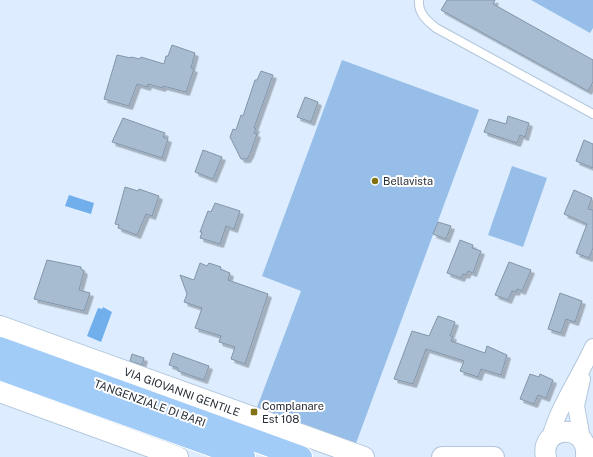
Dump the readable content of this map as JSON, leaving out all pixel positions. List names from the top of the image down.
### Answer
{
  "streets": {
    "highway": ["TANGENZIALE DI BARI"],
    "street": ["VIA GIOVANNI GENTILE"]
  },
  "places": {
    "other": ["Bellavista"],
    "transit": ["Complanare Est 108"]
  }
}
